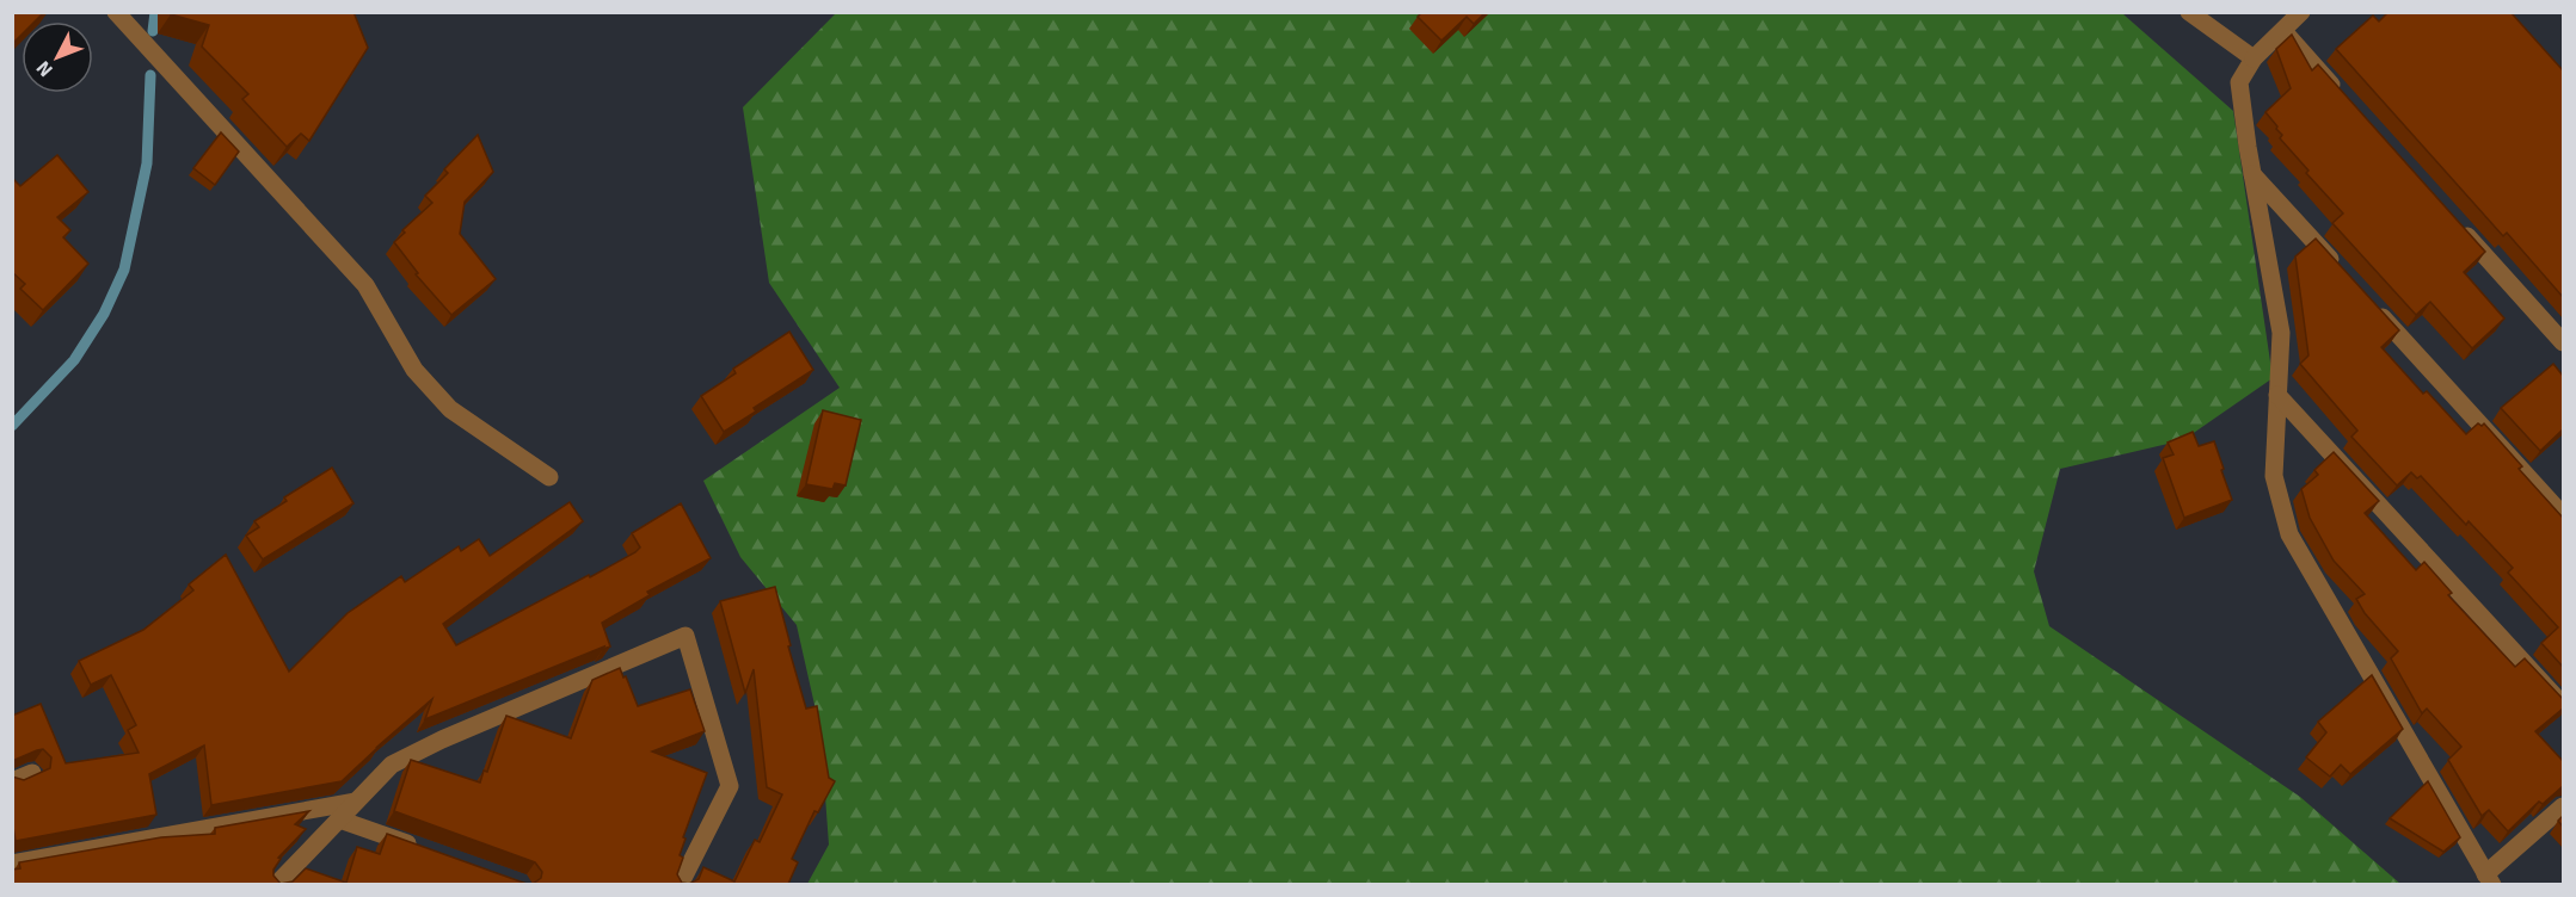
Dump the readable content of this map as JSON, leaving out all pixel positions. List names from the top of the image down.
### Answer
{
  "north": "bottom left"
}
